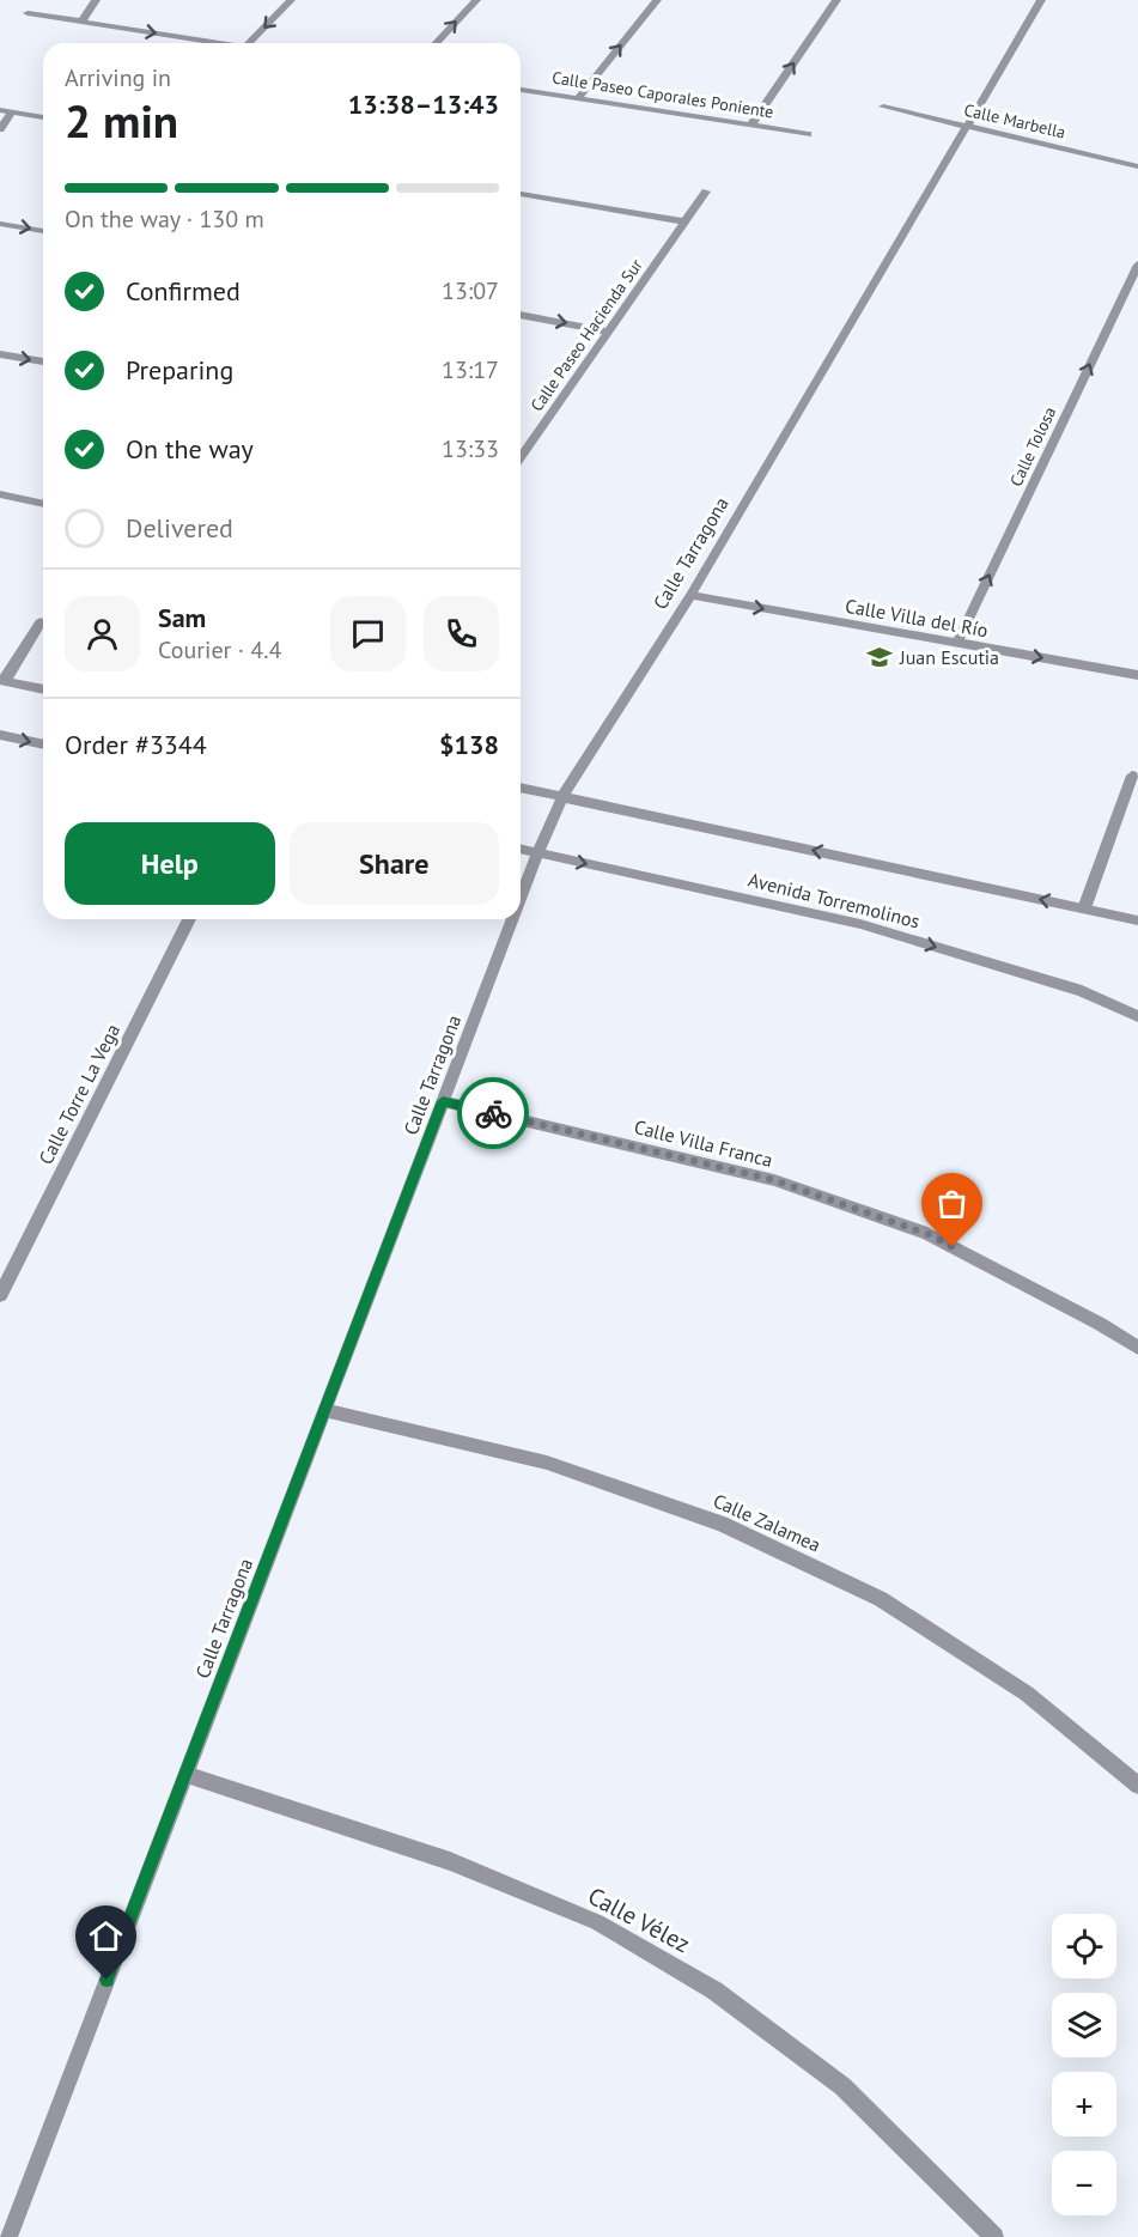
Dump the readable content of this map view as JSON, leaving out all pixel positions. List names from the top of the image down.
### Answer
{
  "streets": {
    "street": [
      "Calle Paseo Caporales Poniente",
      "Calle Marbella",
      "Calle Paseo Hacienda Sur",
      "Calle Tolosa",
      "Calle Tarragona",
      "Calle Villa del Río",
      "Avenida Torremolinos",
      "Calle Torre La Vega",
      "Calle Villa Franca",
      "Calle Zalamea",
      "Calle Vélez"
    ]
  },
  "crossings": [
    ["Calle Marbella", "Calle Tarragona"],
    ["Calle Tolosa", "Calle Villa del Río"],
    ["Calle Tarragona", "Calle Villa del Río"],
    ["Calle Tarragona", "Avenida Torremolinos"],
    ["Calle Tarragona", "Calle Villa Franca"],
    ["Calle Tarragona", "Calle Zalamea"],
    ["Calle Tarragona", "Calle Vélez"]
  ],
  "one_way": ["Calle Tolosa", "Calle Villa del Río"],
  "places": {
    "school or university": ["Juan Escutia"]
  },
  "page": {
    "heading": ["2 min", "Arriving in", "13:38–13:43"],
    "panel": [
      "Sam",
      "Courier · 4.4",
      "Order #3344",
      "$138"
    ],
    "bar": "On the way · 130 m",
    "list": [
      ["Confirmed", "13:07"],
      ["Preparing", "13:17"],
      ["On the way", "13:33"],
      "Delivered"
    ],
    "buttons": ["Help", "Share"],
    "map_buttons": ["+", "−"]
  }
}
